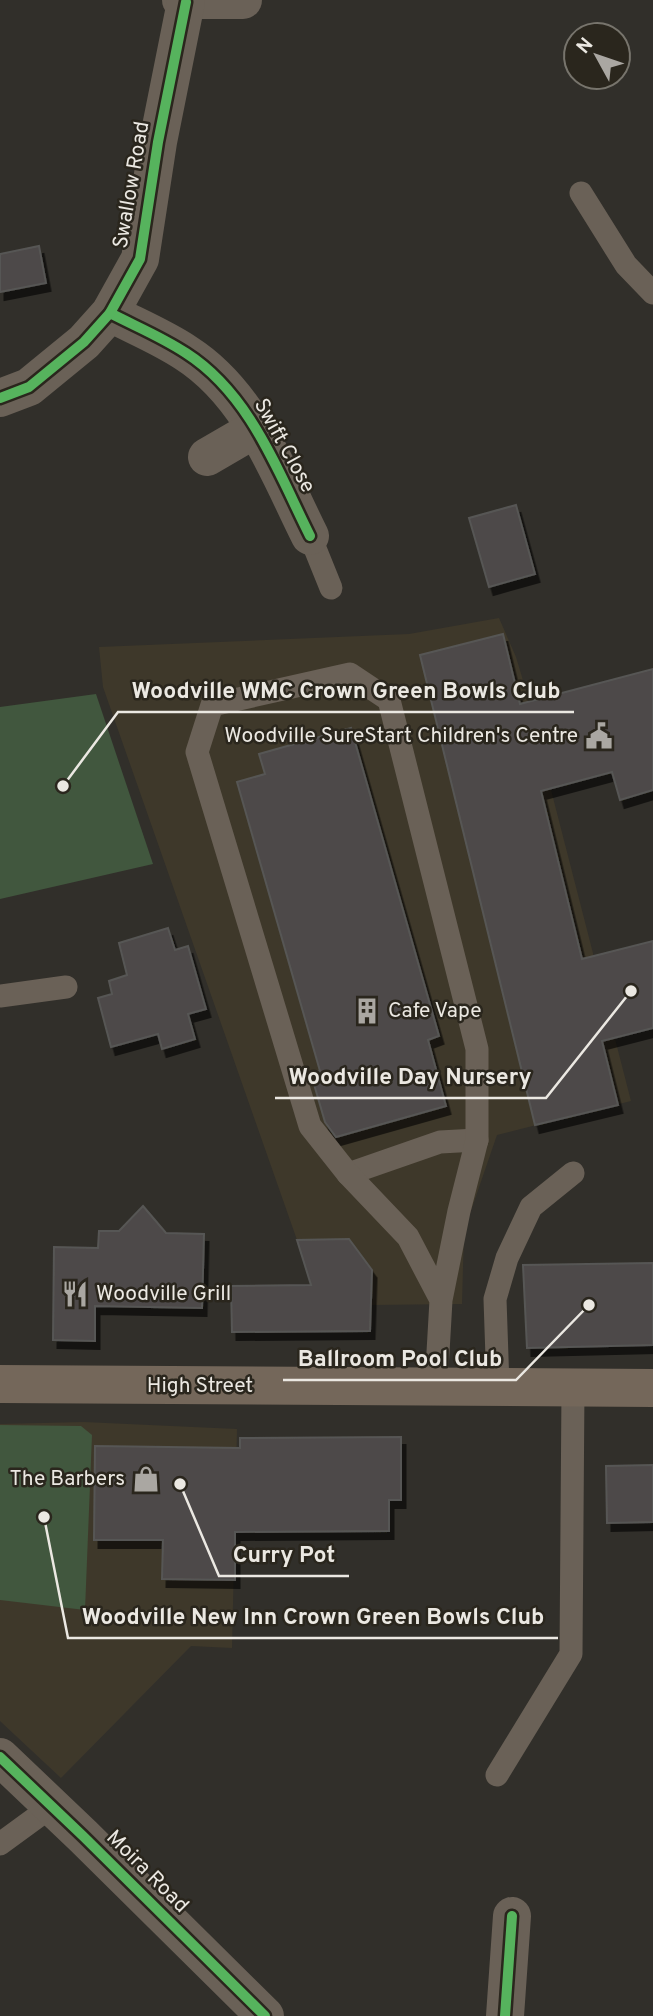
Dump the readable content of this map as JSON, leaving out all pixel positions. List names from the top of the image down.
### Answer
{
  "streets": {
    "highway": ["High Street"],
    "street": ["Swallow Road", "Swift Close", "Moira Road"]
  },
  "crossings": [
    ["Swallow Road", "Swift Close"]
  ],
  "places": {
    "public building": ["Woodville SureStart Children's Centre"],
    "other": [
      "Woodville WMC Crown Green Bowls Club",
      "Woodville Day Nursery",
      "Ballroom Pool Club",
      "Curry Pot",
      "Woodville New Inn Crown Green Bowls Club"
    ],
    "building": ["Cafe Vape"],
    "restaurant": ["Woodville Grill"],
    "shop": ["The Barbers"]
  },
  "north": "top left"
}
